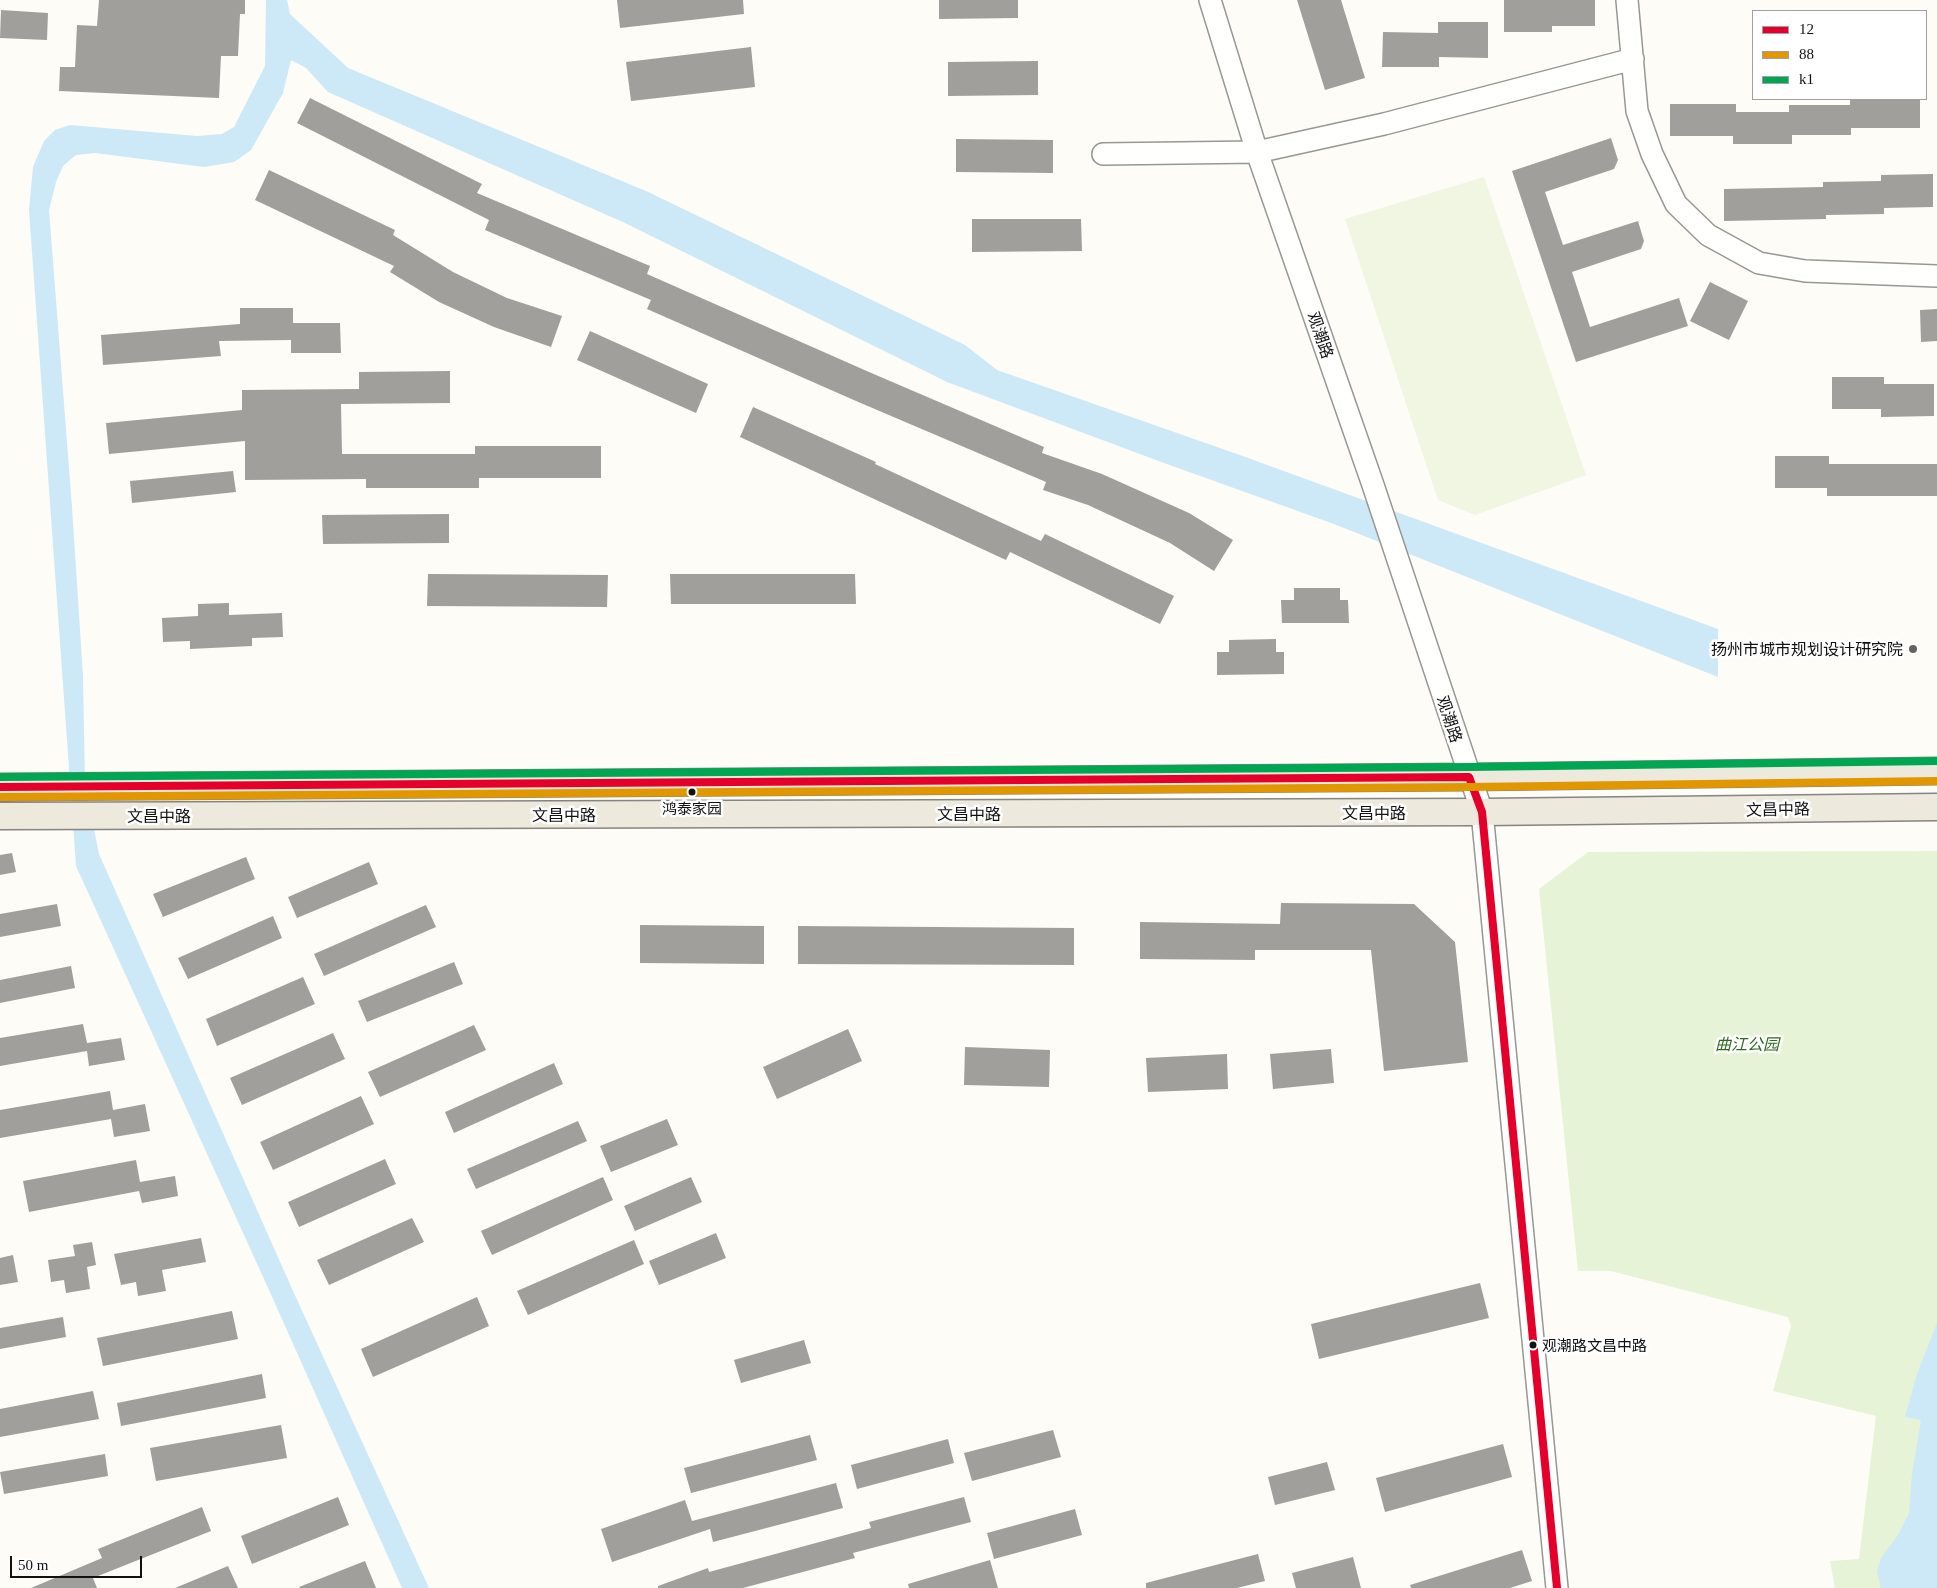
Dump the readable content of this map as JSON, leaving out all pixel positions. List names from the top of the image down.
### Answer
{
  "streets": {
    "main road": ["文昌中路"],
    "street": ["观潮路"]
  },
  "crossings": [
    ["观潮路", "文昌中路"]
  ],
  "parks": ["曲江公园"],
  "places": ["扬州市城市规划设计研究院", "鸿泰家园", "观潮路文昌中路"],
  "lines": ["transit line k1", "transit line 12", "transit line 88"],
  "legend": ["12", "88", "k1"],
  "scale_bar": "50 m"
}
